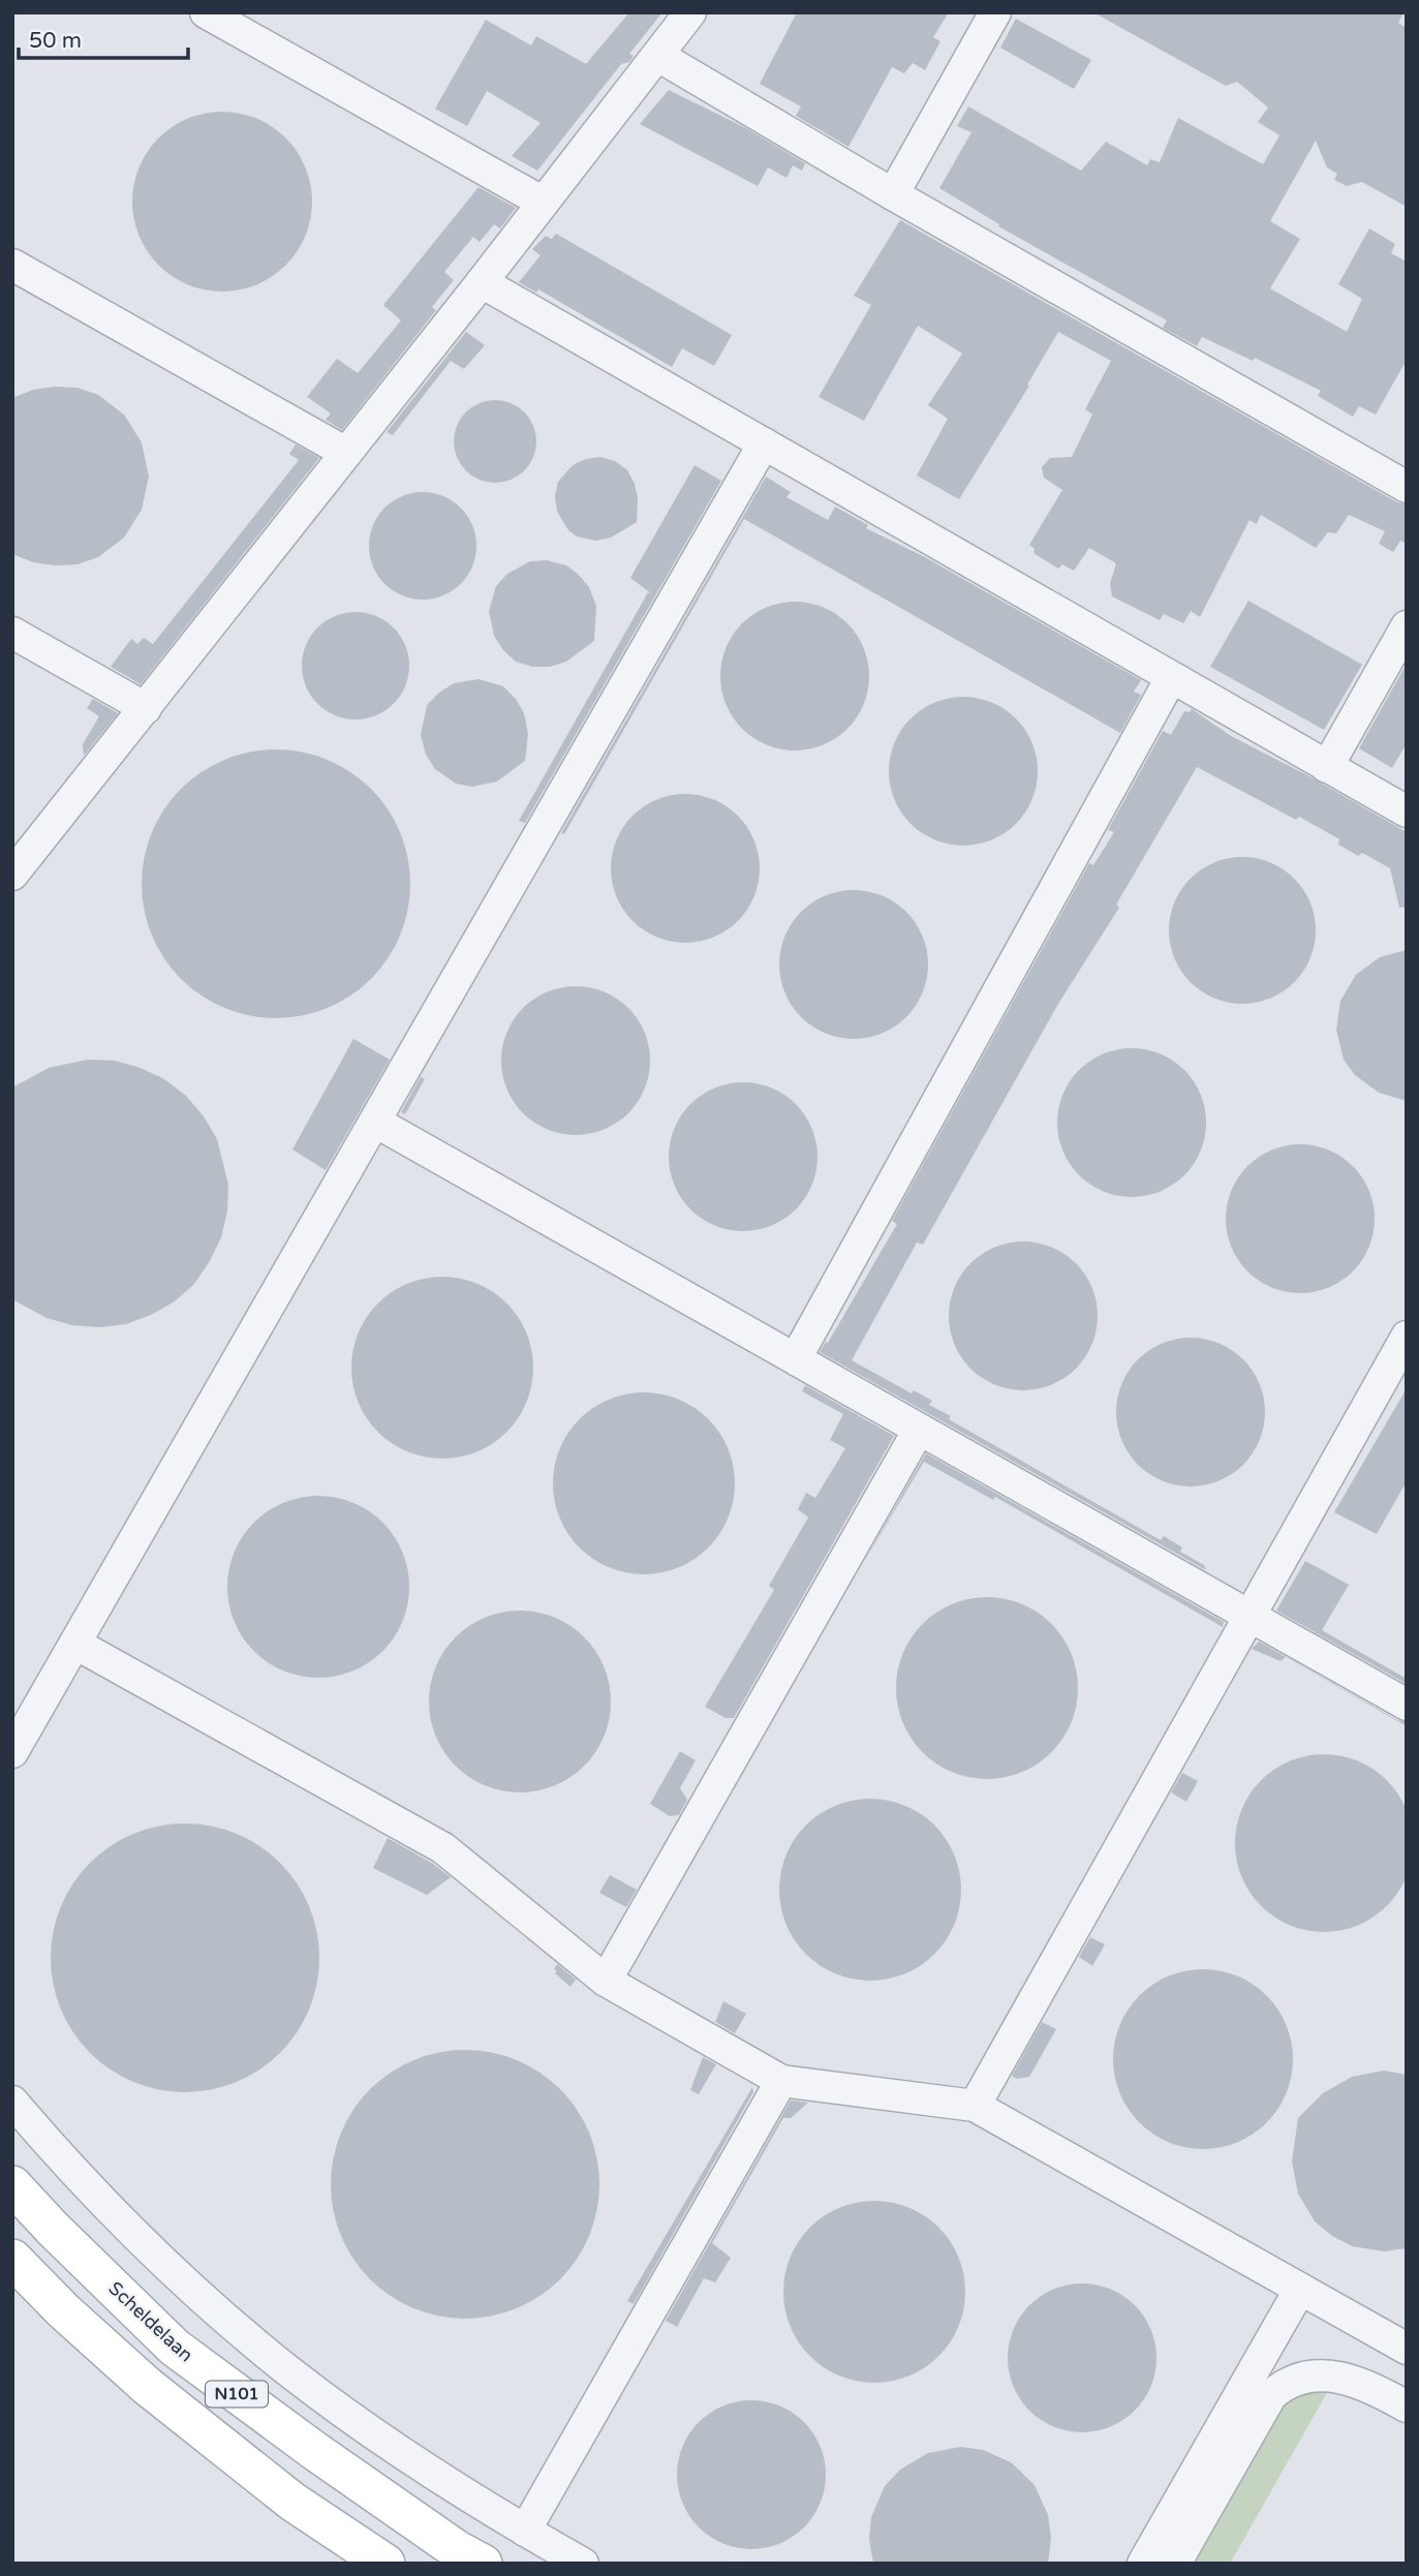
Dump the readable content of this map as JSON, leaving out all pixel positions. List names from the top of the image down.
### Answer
{
  "streets": {
    "main road": ["Scheldelaan", "N101"]
  },
  "scale_bar": "50 m"
}
